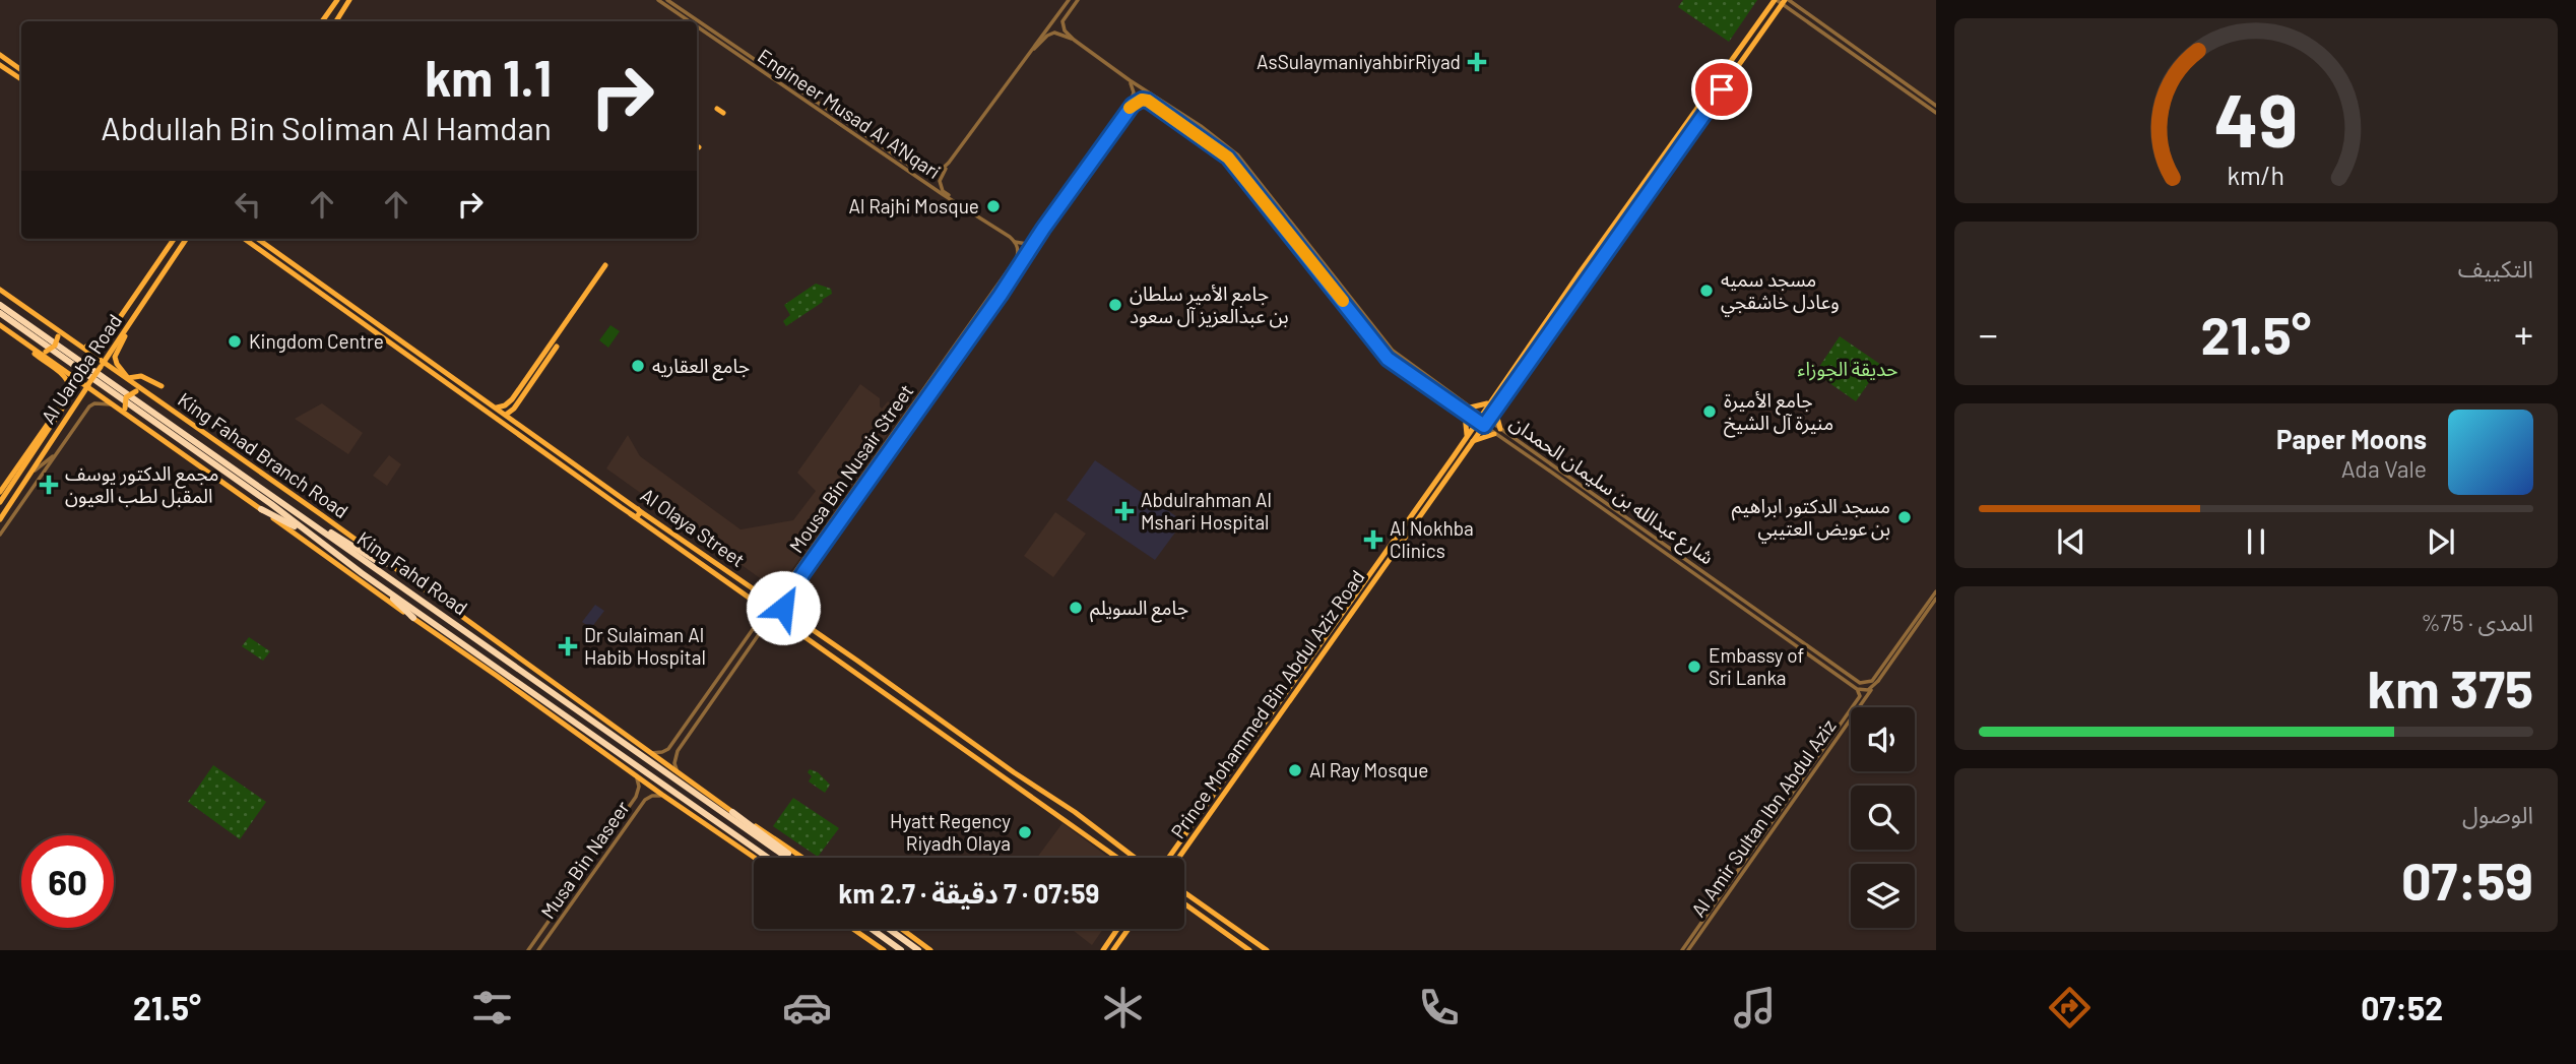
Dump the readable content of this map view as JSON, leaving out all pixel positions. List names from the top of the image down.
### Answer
{
  "streets": {
    "highway": ["King Fahd Road"],
    "main road": [
      "Al Uaroba Road",
      "King Fahad Branch Road",
      "Al Olaya Street",
      "Prince Mohammed Bin Abdul Aziz Road"
    ],
    "street": [
      "Engineer Musad Al A'Nqari",
      "Mousa Bin Nusair Street",
      "شارع عبدالله بن سليمان الحمدان",
      "Al Amir Sultan Ibn Abdul Aziz",
      "Musa Bin Naseer"
    ]
  },
  "crossings": [
    ["Engineer Musad Al A'Nqari", "Mousa Bin Nusair Street"],
    ["Al Uaroba Road", "King Fahad Branch Road"],
    ["Mousa Bin Nusair Street", "شارع عبدالله بن سليمان الحمدان"],
    ["Mousa Bin Nusair Street", "Al Olaya Street"],
    ["شارع عبدالله بن سليمان الحمدان", "Prince Mohammed Bin Abdul Aziz Road"]
  ],
  "parks": ["حديقة الجوزاء"],
  "places": {
    "health": [
      "AsSulaymaniyahbirRiyad",
      "مجمع الدكتور يوسف المقبل لطب العيون",
      "Abdulrahman Al Mshari Hospital",
      "Al Nokhba Clinics",
      "Dr Sulaiman Al Habib Hospital"
    ],
    "other": [
      "Al Rajhi Mosque",
      "مسجد سميه وعادل خاشقجي",
      "جامع الأمير سلطان بن عبدالعزيز آل سعود",
      "Kingdom Centre",
      "جامع العقاريه",
      "جامع الأميرة منيرة آل الشيخ",
      "مسجد الدكتور ابراهيم بن عويض العتيبي",
      "جامع السويلم",
      "Embassy of Sri Lanka",
      "Al Ray Mosque",
      "Hyatt Regency Riyadh Olaya"
    ]
  },
  "page": {
    "turn": ["1.1 km", "Abdullah Bin Soliman Al Hamdan"],
    "tile": [
      "التكييف",
      ["المدى · 75%", "375 km"],
      ["الوصول", "07:59"]
    ],
    "heat": ["−", "21.5°", "+"],
    "song": ["Paper Moons", "Ada Vale"],
    "limit": "60",
    "trip": "07:59 · 7 دقيقة · 2.7 km",
    "tabs": ["07:52", "21.5°"],
    "gauge": ["49", "km/h"]
  }
}
